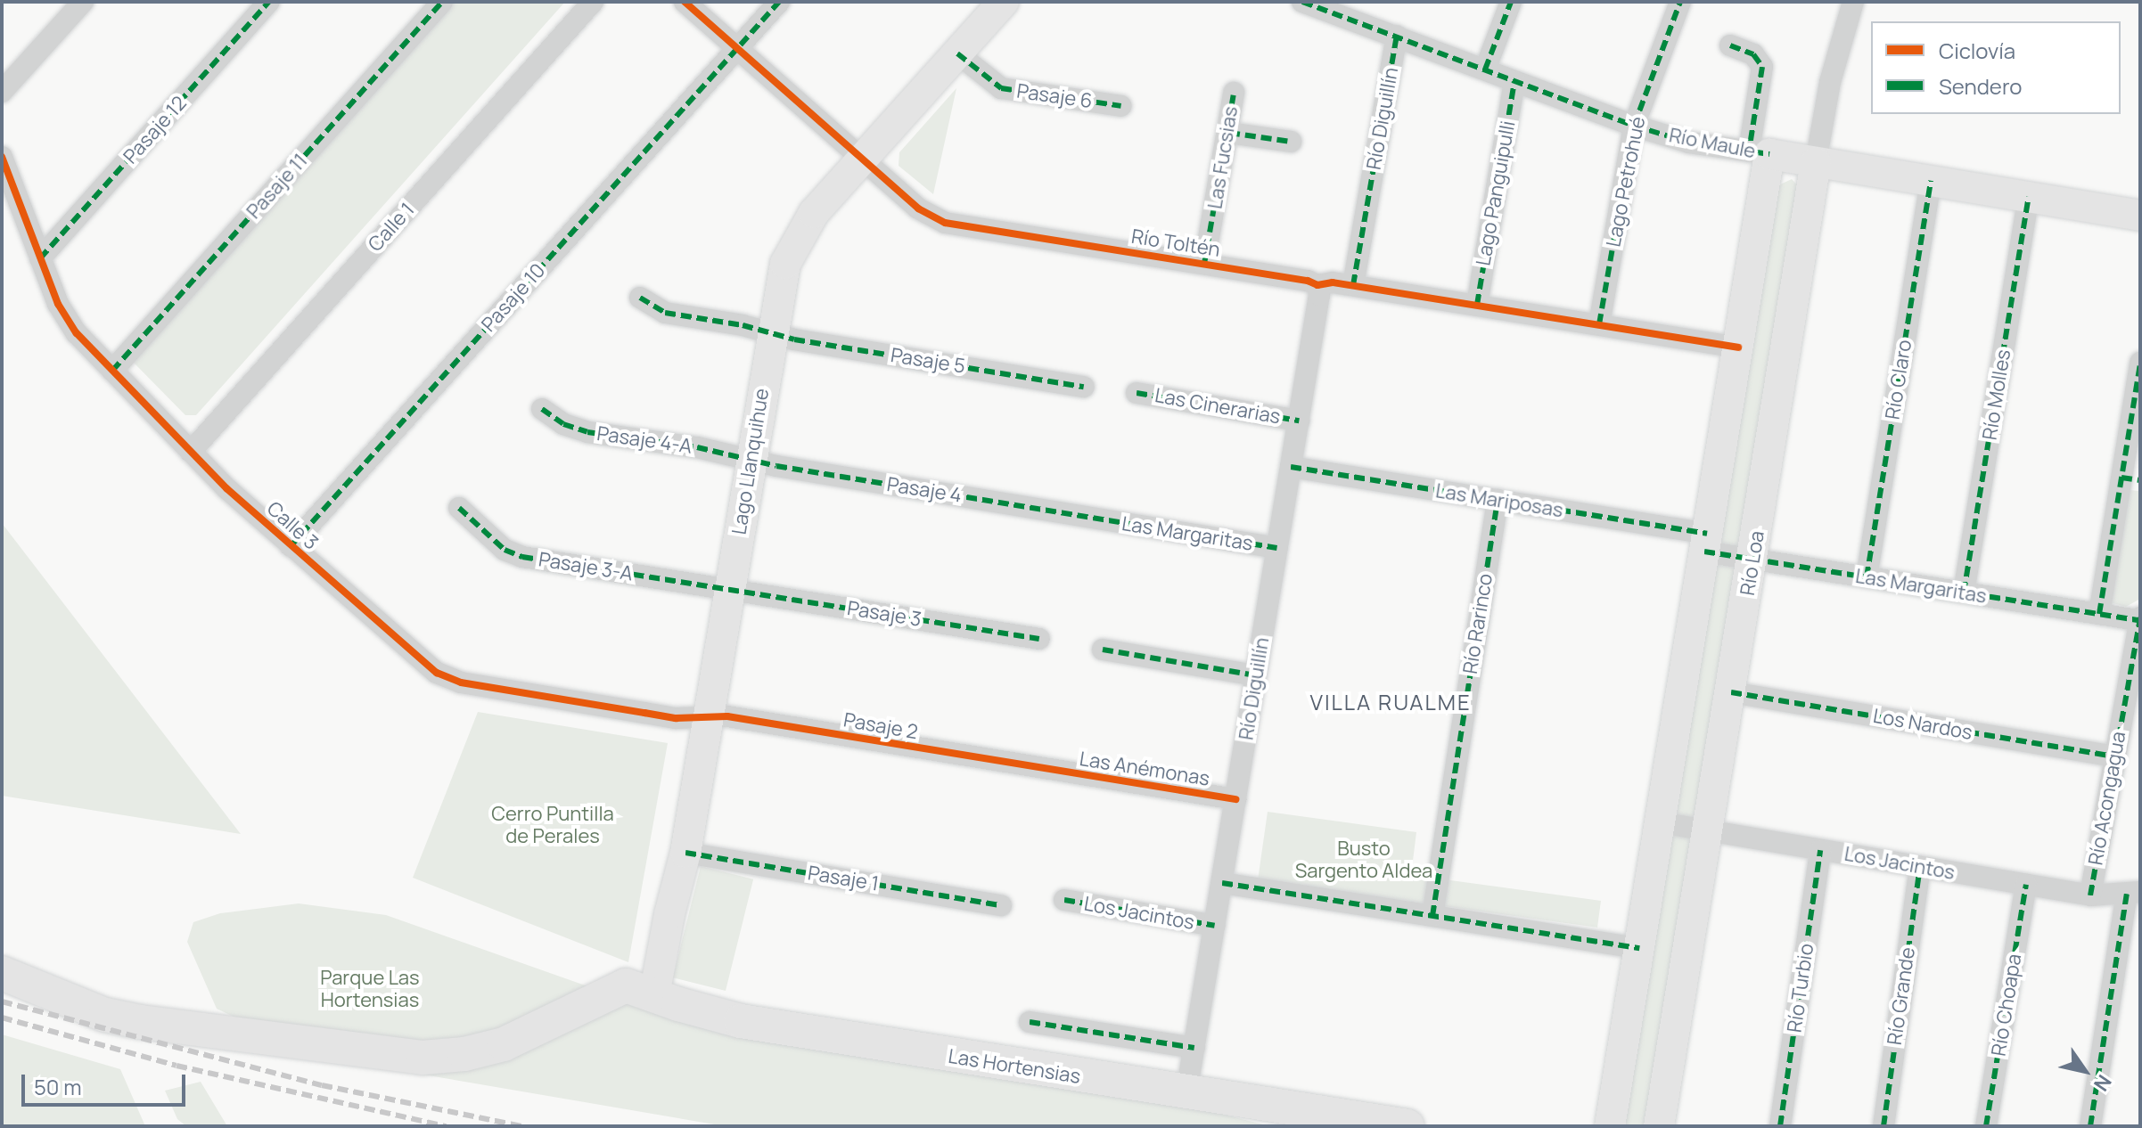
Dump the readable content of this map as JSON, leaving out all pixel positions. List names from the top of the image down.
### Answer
{
  "streets": {
    "main road": ["Las Hortensias"],
    "street": [
      "Pasaje 6",
      "Río Diguillín",
      "Pasaje 12",
      "Río Maule",
      "Las Fucsias",
      "Lago Petrohué",
      "Pasaje 11",
      "Lago Panguipulli",
      "Calle 1",
      "Río Toltén",
      "Pasaje 10",
      "Pasaje 5",
      "Río Claro",
      "Río Molles",
      "Las Cinerarias",
      "Pasaje 4-A",
      "Lago Llanquihue",
      "Pasaje 4",
      "Las Mariposas",
      "Calle 3",
      "Las Margaritas",
      "Río Loa",
      "Pasaje 3-A",
      "Pasaje 3",
      "Río Rarinco",
      "Los Nardos",
      "Pasaje 2",
      "Las Anémonas",
      "Río Acongagua",
      "Los Jacintos",
      "Pasaje 1",
      "Río Turbio",
      "Río Grande",
      "Río Choapa"
    ]
  },
  "crossings": [
    ["Pasaje 6", "Lago Llanquihue"],
    ["Río Diguillín", "Río Maule"],
    ["Río Diguillín", "Río Toltén"],
    ["Río Diguillín", "Las Cinerarias"],
    ["Río Diguillín", "Las Mariposas"],
    ["Río Diguillín", "Las Margaritas"],
    ["Río Diguillín", "Las Anémonas"],
    ["Río Diguillín", "Los Jacintos"],
    ["Río Diguillín", "Las Hortensias"],
    ["Pasaje 12", "Calle 3"],
    ["Río Maule", "Lago Petrohué"],
    ["Río Maule", "Lago Panguipulli"],
    ["Río Maule", "Río Claro"],
    ["Río Maule", "Río Molles"],
    ["Río Maule", "Río Loa"],
    ["Las Fucsias", "Río Toltén"],
    ["Lago Petrohué", "Río Toltén"],
    ["Pasaje 11", "Calle 3"],
    ["Lago Panguipulli", "Río Toltén"],
    ["Calle 1", "Calle 3"],
    ["Río Toltén", "Pasaje 10"],
    ["Río Toltén", "Lago Llanquihue"],
    ["Pasaje 10", "Calle 3"],
    ["Pasaje 5", "Lago Llanquihue"],
    ["Río Claro", "Las Margaritas"],
    ["Río Molles", "Las Margaritas"],
    ["Pasaje 4-A", "Lago Llanquihue"],
    ["Pasaje 4-A", "Pasaje 4"],
    ["Lago Llanquihue", "Pasaje 4"],
    ["Lago Llanquihue", "Calle 3"],
    ["Lago Llanquihue", "Pasaje 3-A"],
    ["Lago Llanquihue", "Pasaje 3"],
    ["Lago Llanquihue", "Pasaje 2"],
    ["Lago Llanquihue", "Pasaje 1"],
    ["Lago Llanquihue", "Las Hortensias"],
    ["Pasaje 4", "Las Margaritas"],
    ["Las Mariposas", "Las Margaritas"],
    ["Las Mariposas", "Río Rarinco"],
    ["Calle 3", "Pasaje 2"],
    ["Las Margaritas", "Río Loa"],
    ["Las Margaritas", "Río Acongagua"],
    ["Río Loa", "Los Nardos"],
    ["Río Loa", "Los Jacintos"],
    ["Pasaje 3-A", "Pasaje 3"],
    ["Los Nardos", "Río Acongagua"],
    ["Pasaje 2", "Las Anémonas"],
    ["Río Acongagua", "Los Jacintos"],
    ["Los Jacintos", "Río Turbio"],
    ["Los Jacintos", "Río Grande"],
    ["Los Jacintos", "Río Choapa"]
  ],
  "districts": ["VILLA RUALME"],
  "parks": ["Cerro Puntilla de Perales", "Busto Sargento Aldea", "Parque Las Hortensias"],
  "legend": ["Ciclovía", "Sendero"],
  "scale_bar": "50 m",
  "north": "bottom right"
}
